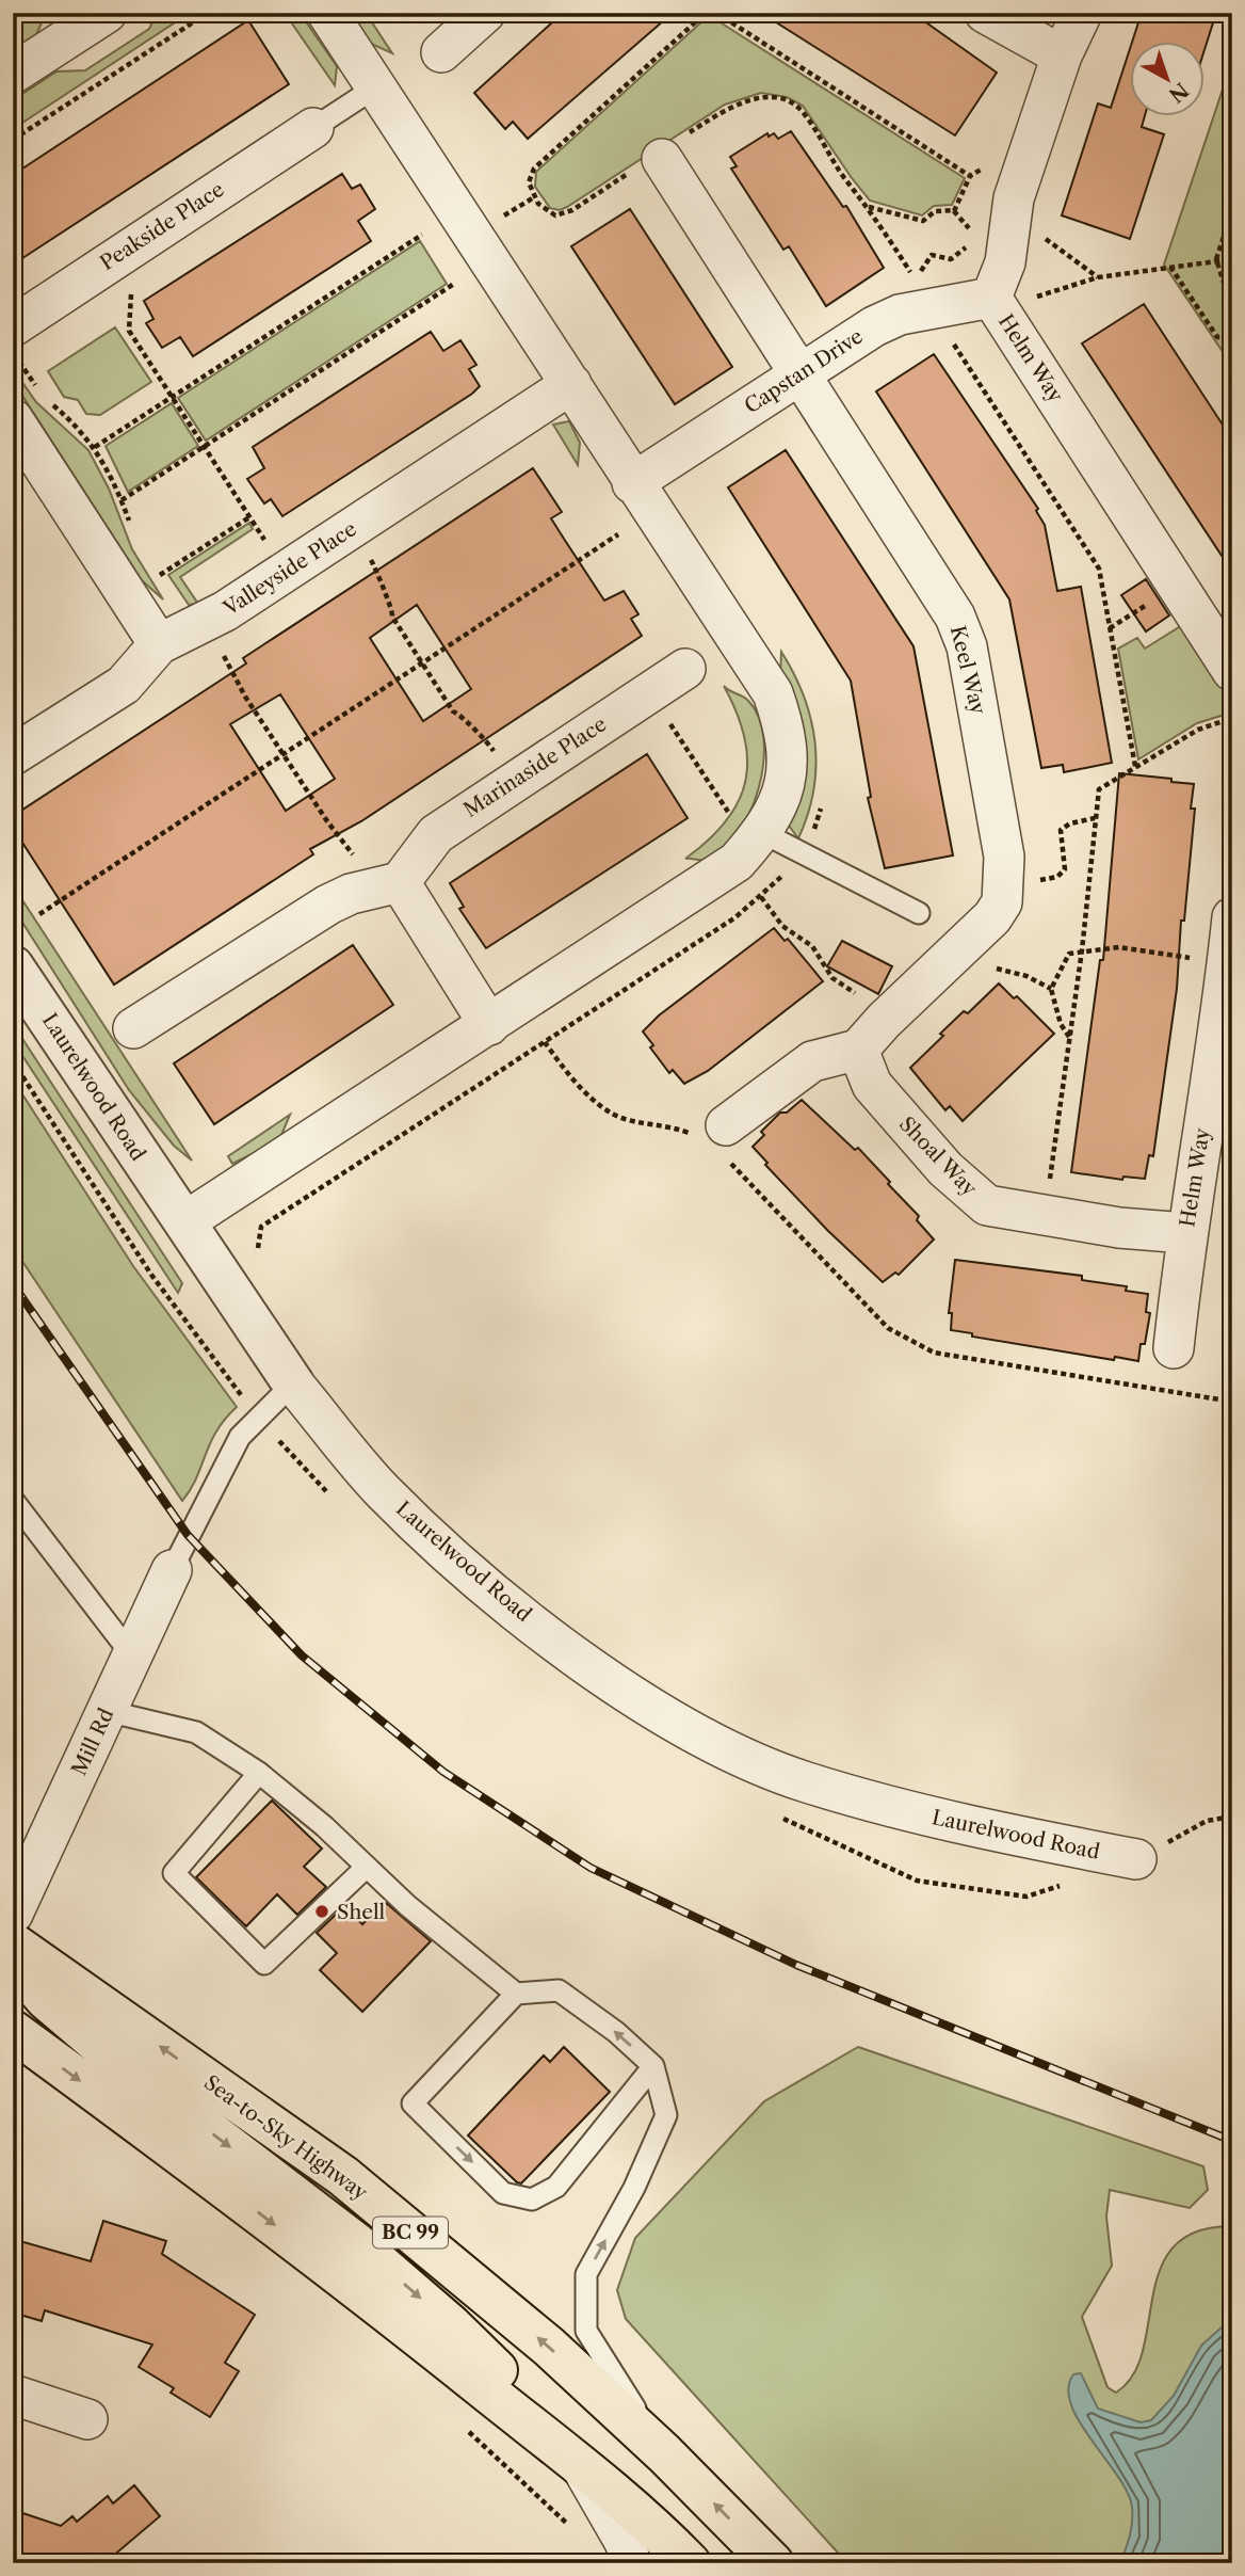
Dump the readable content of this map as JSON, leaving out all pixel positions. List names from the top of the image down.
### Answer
{
  "streets": {
    "highway": ["Sea-to-Sky Highway", "BC 99"],
    "street": [
      "Peakside Place",
      "Helm Way",
      "Capstan Drive",
      "Valleyside Place",
      "Keel Way",
      "Marinaside Place",
      "Laurelwood Road",
      "Shoal Way",
      "Mill Rd"
    ]
  },
  "crossings": [
    ["Helm Way", "Capstan Drive"],
    ["Helm Way", "Shoal Way"],
    ["Capstan Drive", "Keel Way"],
    ["Keel Way", "Shoal Way"]
  ],
  "places": ["Shell"],
  "north": "bottom right"
}
